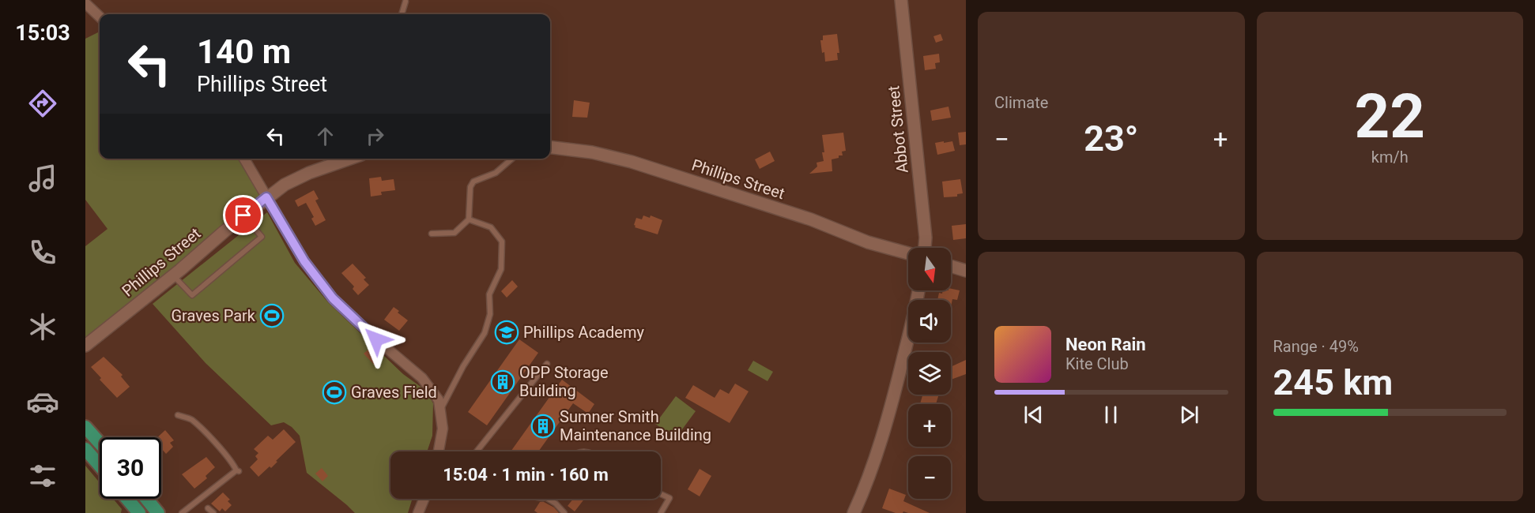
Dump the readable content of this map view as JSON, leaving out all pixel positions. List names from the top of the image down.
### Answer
{
  "streets": {
    "street": ["Abbot Street", "Phillips Street"]
  },
  "places": {
    "sports": ["Graves Park", "Graves Field"],
    "school or university": ["Phillips Academy"],
    "building": ["OPP Storage Building", "Sumner Smith Maintenance Building"]
  },
  "north": "bottom",
  "page": {
    "tabs": "15:03",
    "tile": [
      "Climate",
      ["22", "km/h"],
      ["Range · 49%", "245 km"]
    ],
    "turn": ["140 m", "Phillips Street"],
    "heat": ["−", "23°", "+"],
    "map_buttons": ["+", "−"],
    "song": ["Neon Rain", "Kite Club"],
    "limit": "30",
    "trip": "15:04 · 1 min · 160 m"
  }
}
